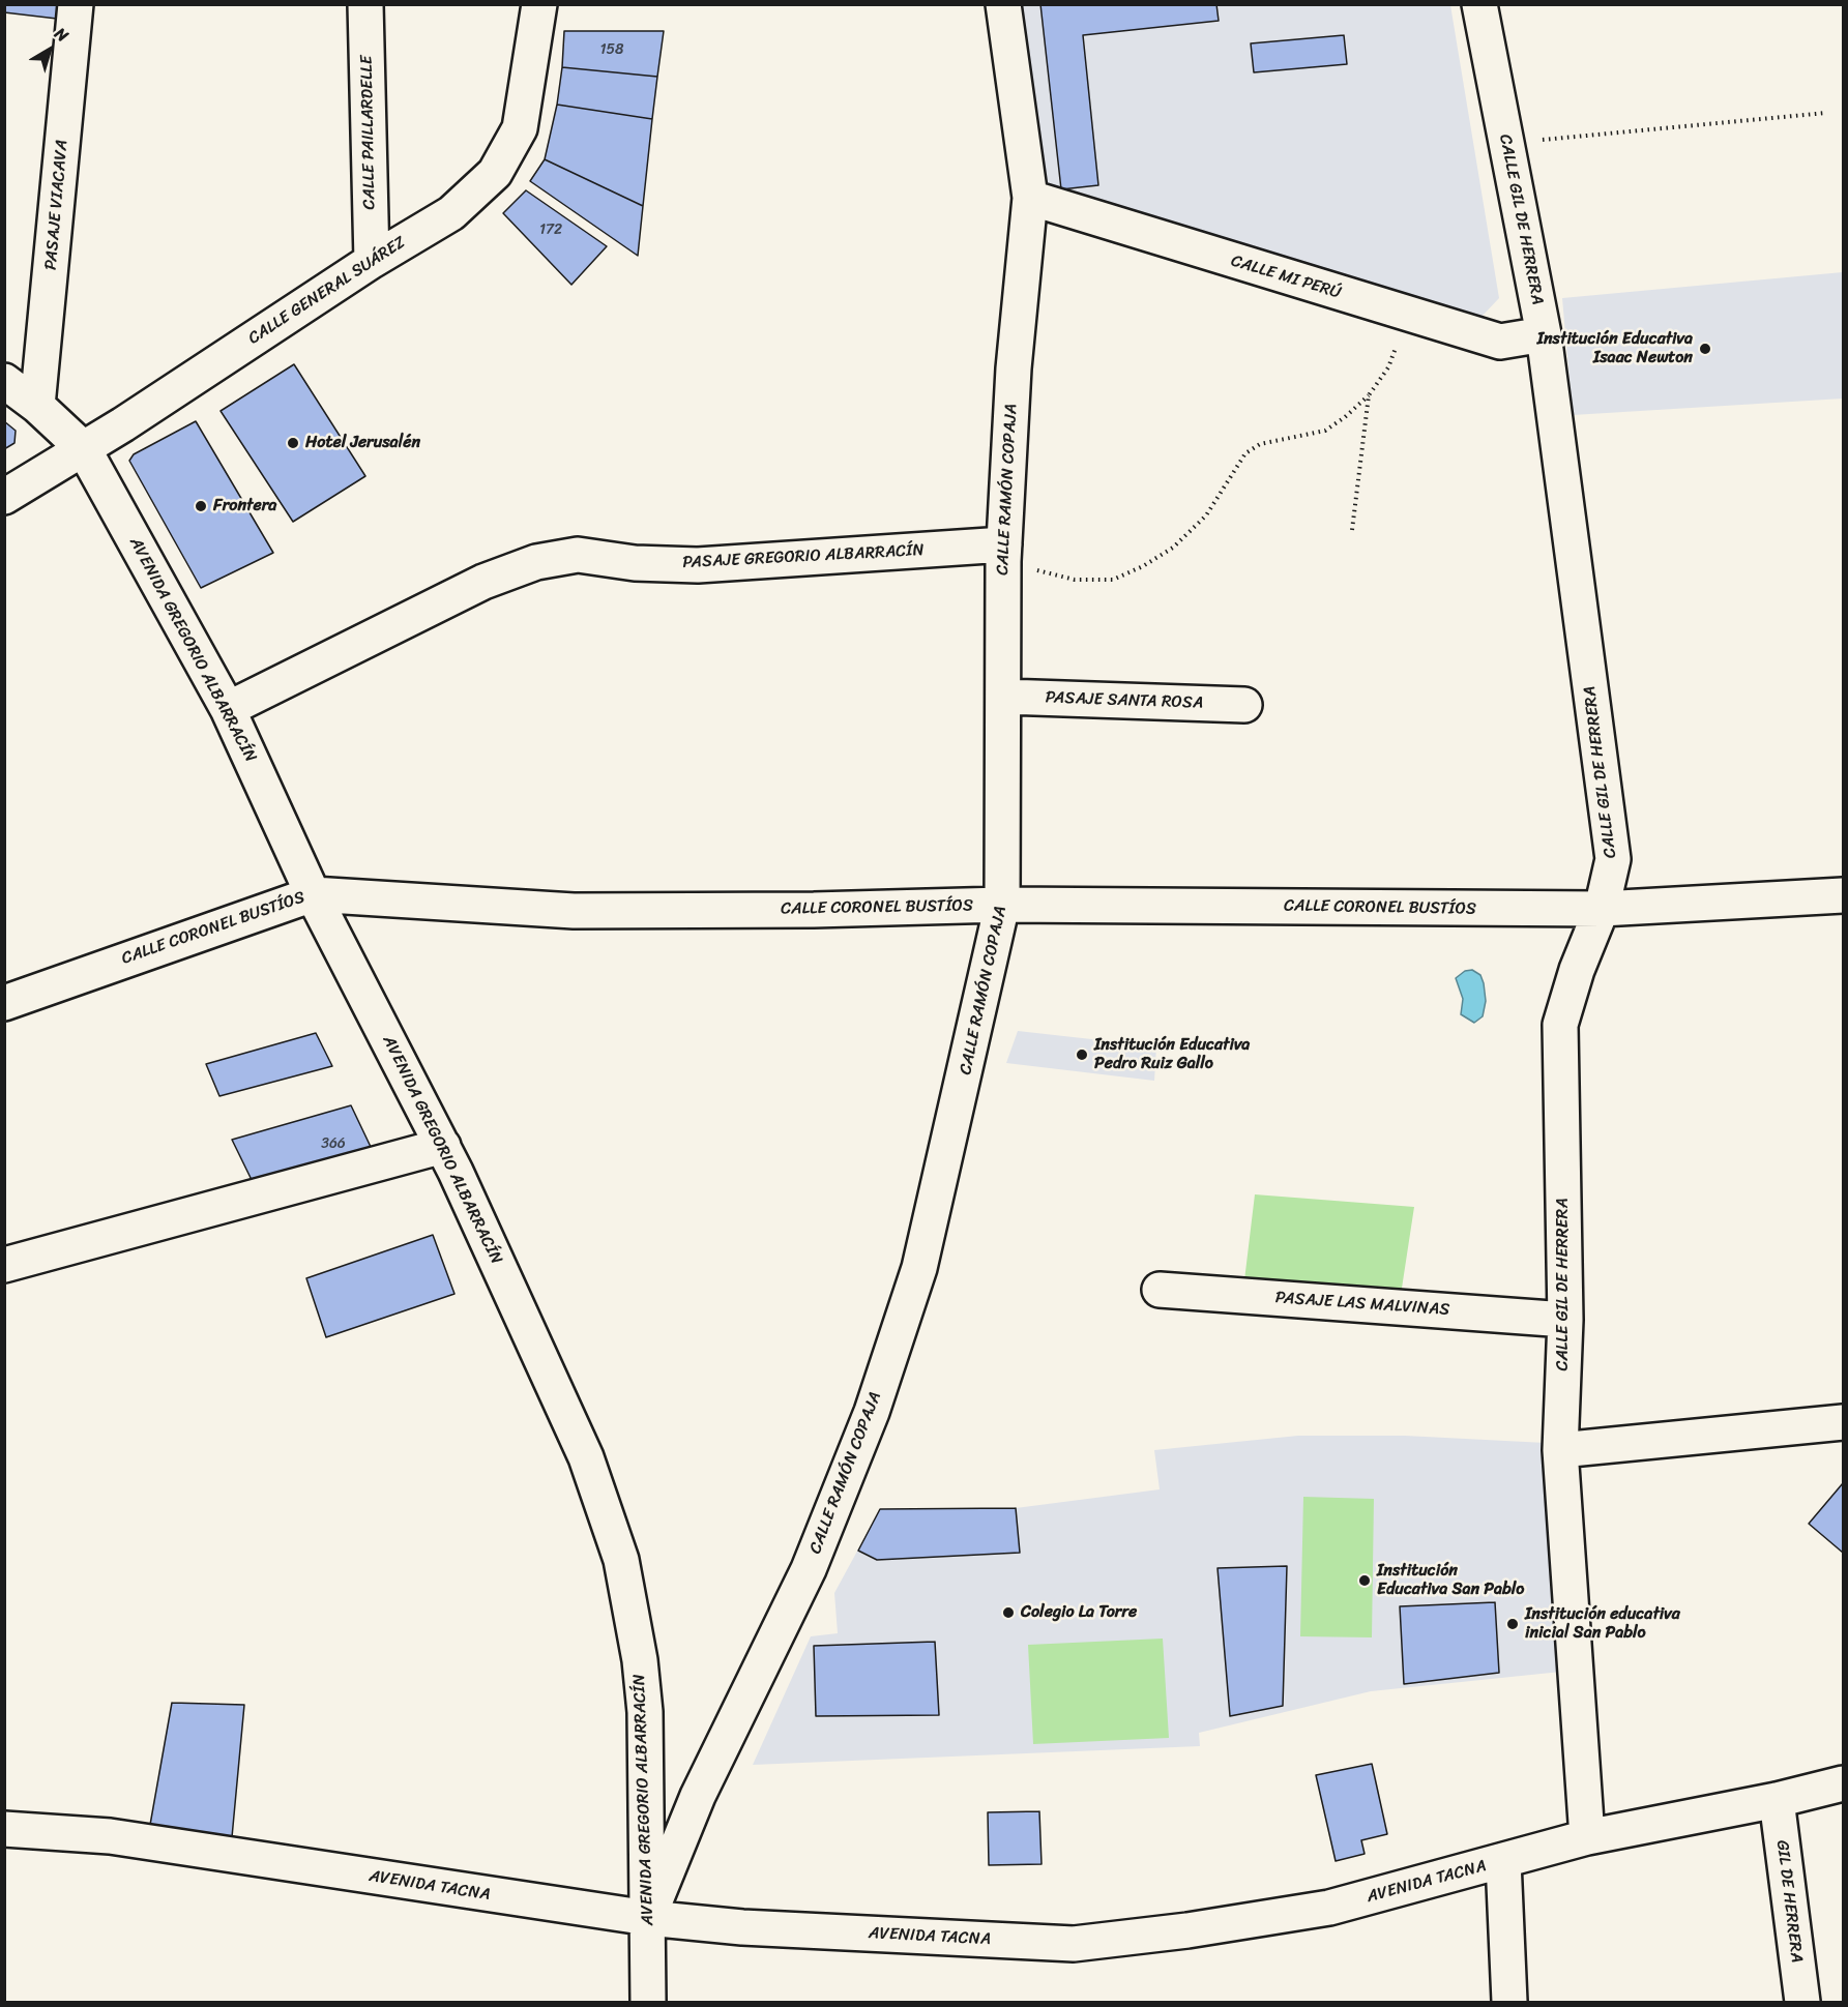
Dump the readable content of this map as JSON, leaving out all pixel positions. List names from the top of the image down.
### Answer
{
  "streets": {
    "street": [
      "CALLE PAILLARDELLE",
      "PASAJE VIACAVA",
      "CALLE GIL DE HERRERA",
      "CALLE MI PERÚ",
      "CALLE GENERAL SUÁREZ",
      "CALLE RAMÓN COPAJA",
      "PASAJE GREGORIO ALBARRACÍN",
      "AVENIDA GREGORIO ALBARRACÍN",
      "PASAJE SANTA ROSA",
      "CALLE CORONEL BUSTÍOS",
      "PASAJE LAS MALVINAS",
      "AVENIDA TACNA",
      "GIL DE HERRERA"
    ]
  },
  "crossings": [
    ["CALLE PAILLARDELLE", "CALLE GENERAL SUÁREZ"],
    ["PASAJE VIACAVA", "AVENIDA GREGORIO ALBARRACÍN"],
    ["CALLE GIL DE HERRERA", "CALLE MI PERÚ"],
    ["CALLE GIL DE HERRERA", "CALLE CORONEL BUSTÍOS"],
    ["CALLE GIL DE HERRERA", "PASAJE LAS MALVINAS"],
    ["CALLE GIL DE HERRERA", "AVENIDA TACNA"],
    ["CALLE MI PERÚ", "CALLE RAMÓN COPAJA"],
    ["CALLE GENERAL SUÁREZ", "AVENIDA GREGORIO ALBARRACÍN"],
    ["CALLE RAMÓN COPAJA", "PASAJE GREGORIO ALBARRACÍN"],
    ["CALLE RAMÓN COPAJA", "AVENIDA GREGORIO ALBARRACÍN"],
    ["CALLE RAMÓN COPAJA", "PASAJE SANTA ROSA"],
    ["CALLE RAMÓN COPAJA", "CALLE CORONEL BUSTÍOS"],
    ["CALLE RAMÓN COPAJA", "AVENIDA TACNA"],
    ["PASAJE GREGORIO ALBARRACÍN", "AVENIDA GREGORIO ALBARRACÍN"],
    ["AVENIDA GREGORIO ALBARRACÍN", "CALLE CORONEL BUSTÍOS"],
    ["AVENIDA GREGORIO ALBARRACÍN", "AVENIDA TACNA"],
    ["AVENIDA TACNA", "GIL DE HERRERA"]
  ],
  "places": [
    "Institución Educativa Isaac Newton",
    "Hotel Jerusalén",
    "Frontera",
    "Institución Educativa Pedro Ruiz Gallo",
    "Institución Educativa San Pablo",
    "Colegio La Torre",
    "Institución educativa inicial San Pablo"
  ],
  "house_numbers": ["158", "172", "366"],
  "north": "top right"
}
